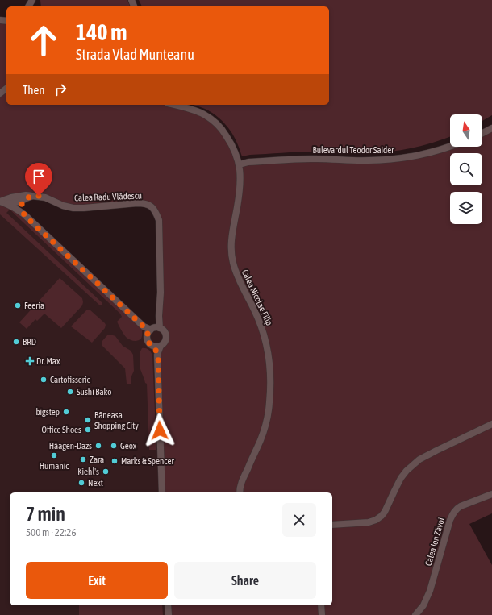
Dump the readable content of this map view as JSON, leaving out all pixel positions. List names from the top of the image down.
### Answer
{
  "streets": {
    "street": [
      "Bulevardul Teodor Saider",
      "Calea Radu Vlădescu",
      "Calea Nicolae Filip",
      "Calea Ion Zăvoi"
    ]
  },
  "crossings": [
    ["Bulevardul Teodor Saider", "Calea Nicolae Filip"]
  ],
  "places": {
    "other": [
      "Feeria",
      "BRD",
      "Cartofisserie",
      "Sushi Bako",
      "bigstep",
      "Băneasa Shopping City",
      "Office Shoes",
      "Häagen-Dazs",
      "Geox",
      "Humanic",
      "Zara",
      "Marks & Spencer",
      "Kiehl's",
      "Next"
    ],
    "health": ["Dr. Max"]
  },
  "north": "top",
  "page": {
    "turn": ["140 m", "Strada Vlad Munteanu"],
    "then": "Then",
    "heading": ["7 min", "500 m · 22:26"],
    "buttons": ["Exit", "Share"]
  }
}
